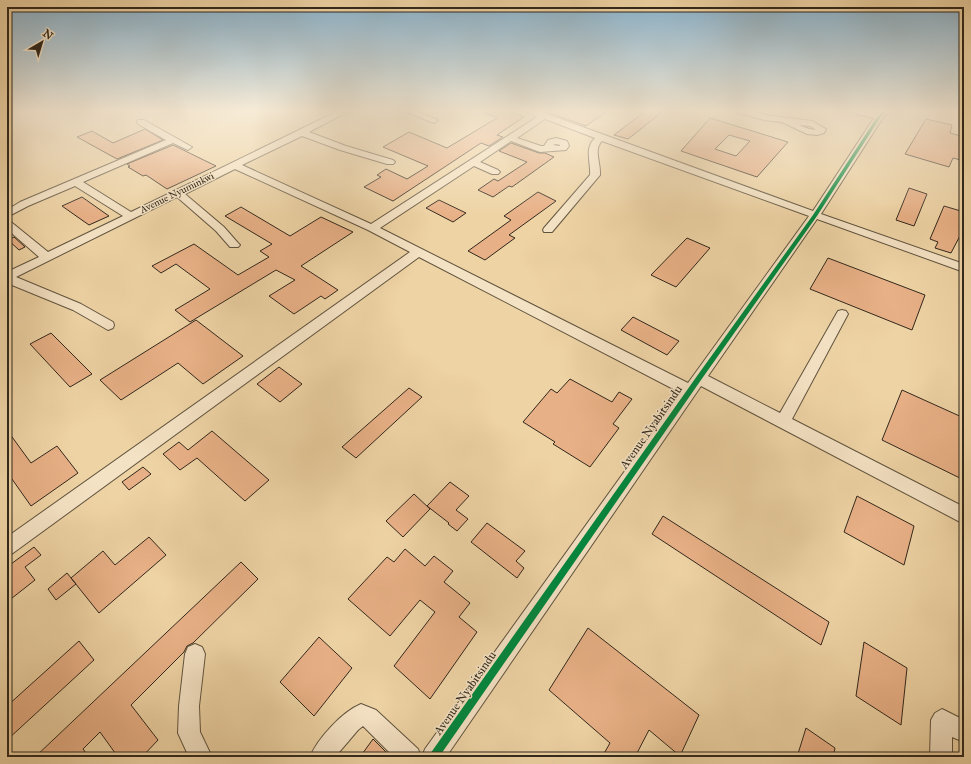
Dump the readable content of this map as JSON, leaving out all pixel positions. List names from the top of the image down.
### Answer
{
  "streets": {
    "street": ["Avenue Nyuminkwi", "Avenue Nyabitsindu"]
  },
  "north": "top right"
}
